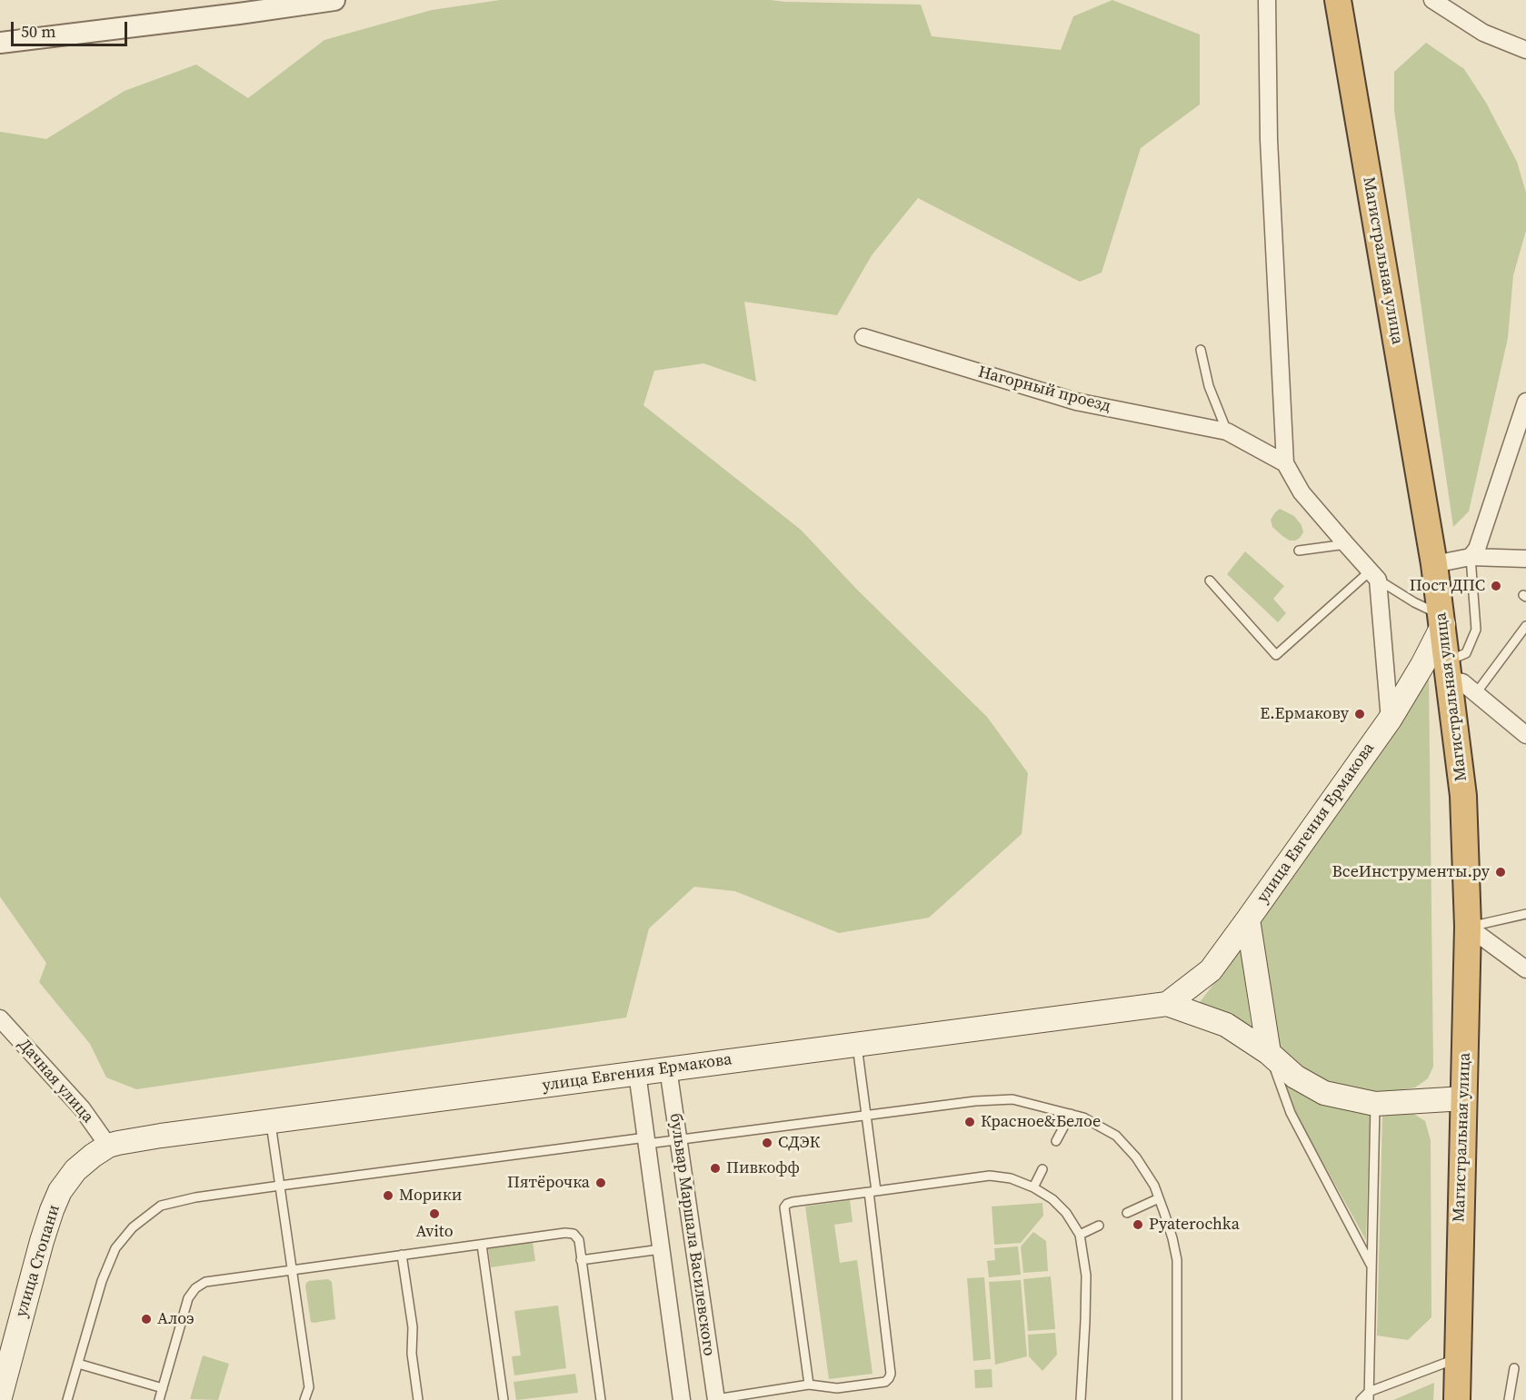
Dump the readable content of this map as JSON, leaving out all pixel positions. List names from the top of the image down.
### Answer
{
  "streets": {
    "highway": ["Магистральная улица"],
    "main road": ["улица Евгения Ермакова", "улица Стопани"],
    "street": ["Нагорный проезд", "Дачная улица", "бульвар Маршала Василевского"]
  },
  "crossings": [
    ["Магистральная улица", "улица Евгения Ермакова"],
    ["улица Евгения Ермакова", "Дачная улица"],
    ["улица Евгения Ермакова", "бульвар Маршала Василевского"],
    ["улица Евгения Ермакова", "улица Стопани"],
    ["Дачная улица", "улица Стопани"]
  ],
  "places": [
    "Пост ДПС",
    "Е.Ермакову",
    "ВсеИнструменты.ру",
    "Красное&Белое",
    "СДЭК",
    "Пивкофф",
    "Пятёрочка",
    "Морики",
    "Avito",
    "Pyaterochka",
    "Алоэ"
  ],
  "scale_bar": "50 m"
}
